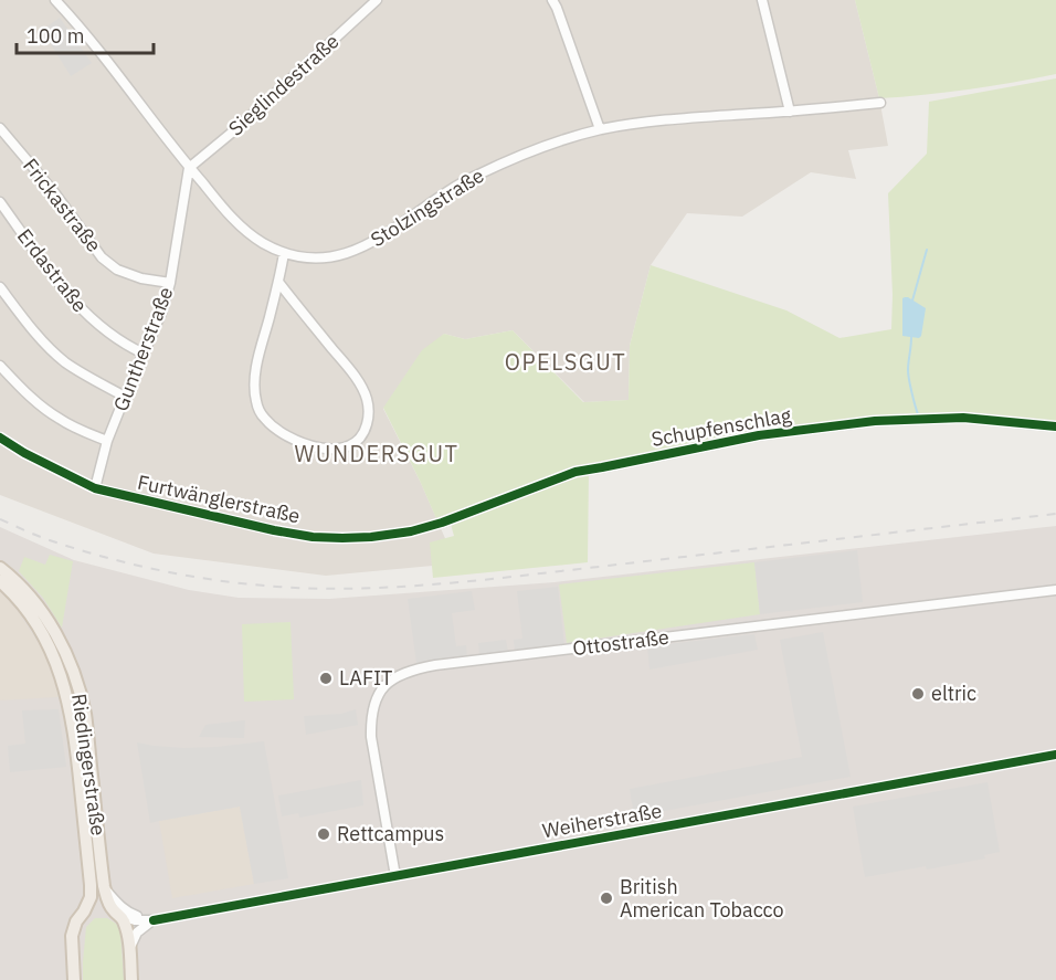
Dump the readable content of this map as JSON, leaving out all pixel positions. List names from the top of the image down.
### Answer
{
  "streets": {
    "main road": ["Riedingerstraße"],
    "street": [
      "Sieglindestraße",
      "Frickastraße",
      "Stolzingstraße",
      "Erdastraße",
      "Guntherstraße",
      "Schupfenschlag",
      "Furtwänglerstraße",
      "Ottostraße",
      "Weiherstraße"
    ]
  },
  "crossings": [
    ["Sieglindestraße", "Stolzingstraße"],
    ["Sieglindestraße", "Guntherstraße"],
    ["Frickastraße", "Guntherstraße"],
    ["Stolzingstraße", "Guntherstraße"],
    ["Erdastraße", "Guntherstraße"],
    ["Guntherstraße", "Furtwänglerstraße"],
    ["Schupfenschlag", "Furtwänglerstraße"],
    ["Ottostraße", "Weiherstraße"]
  ],
  "districts": ["OPELSGUT", "WUNDERSGUT"],
  "places": [
    "LAFIT",
    "eltric",
    "Rettcampus",
    "British American Tobacco"
  ],
  "scale_bar": "100 m"
}
